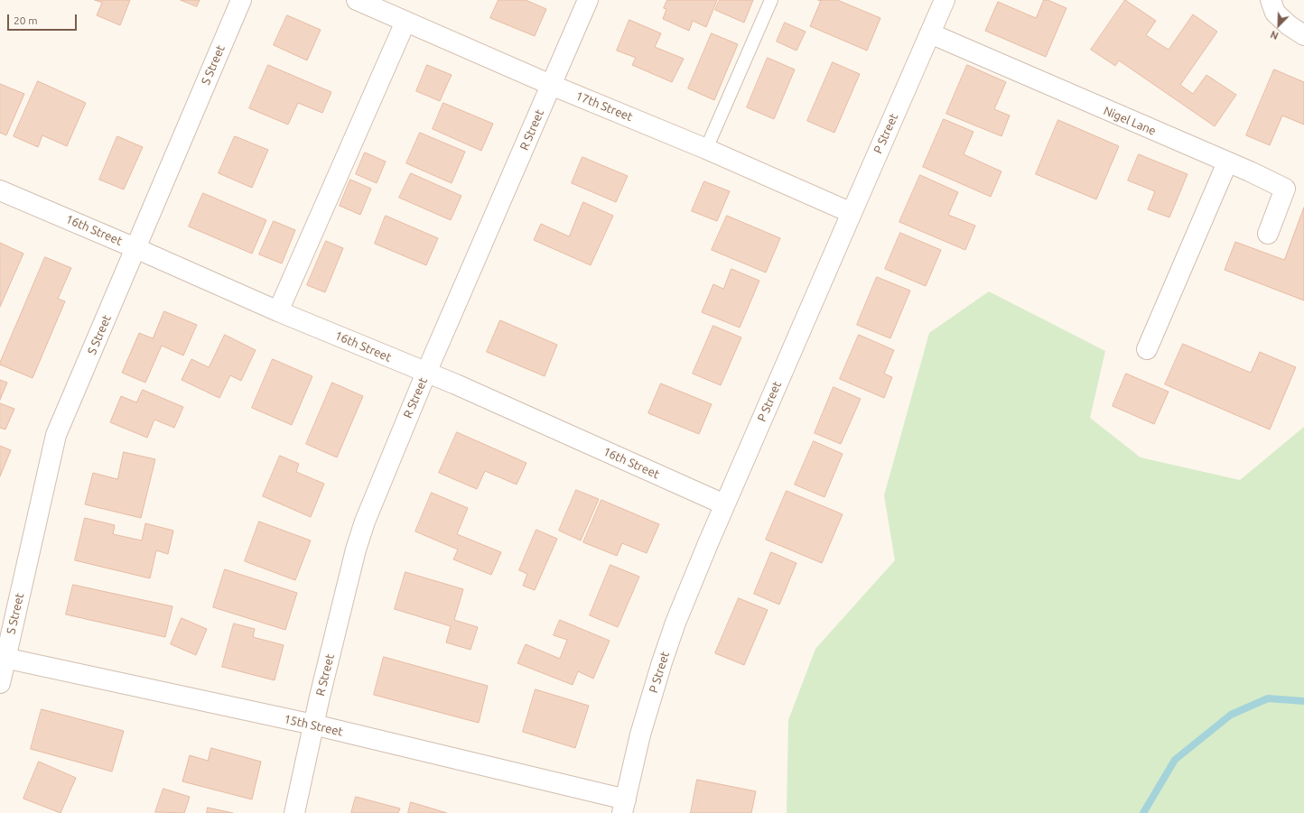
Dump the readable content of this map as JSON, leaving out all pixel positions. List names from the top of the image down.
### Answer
{
  "streets": {
    "street": [
      "S Street",
      "17th Street",
      "Nigel Lane",
      "R Street",
      "P Street",
      "16th Street",
      "15th Street"
    ]
  },
  "crossings": [
    ["S Street", "16th Street"],
    ["S Street", "15th Street"],
    ["17th Street", "R Street"],
    ["17th Street", "P Street"],
    ["Nigel Lane", "P Street"],
    ["R Street", "16th Street"],
    ["R Street", "15th Street"],
    ["P Street", "16th Street"],
    ["P Street", "15th Street"]
  ],
  "scale_bar": "20 m",
  "north": "bottom left"
}
